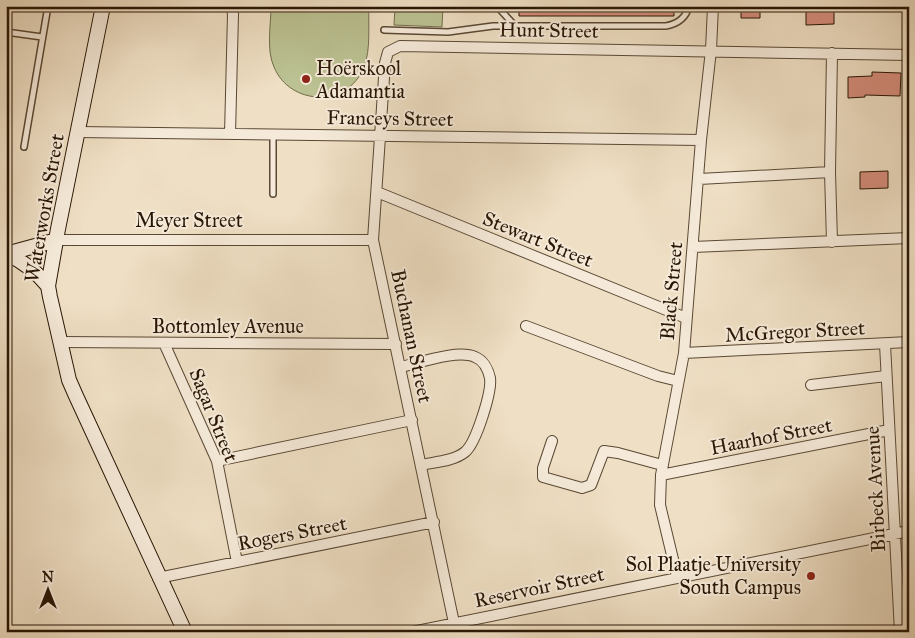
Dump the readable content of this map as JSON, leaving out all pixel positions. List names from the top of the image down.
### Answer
{
  "streets": {
    "street": [
      "Hunt Street",
      "Franceys Street",
      "Waterworks Street",
      "Meyer Street",
      "Stewart Street",
      "Black Street",
      "Bottomley Avenue",
      "McGregor Street",
      "Buchanan Street",
      "Sagar Street",
      "Haarhof Street",
      "Birbeck Avenue",
      "Rogers Street",
      "Reservoir Street"
    ]
  },
  "crossings": [
    ["Hunt Street", "Black Street"],
    ["Hunt Street", "Buchanan Street"],
    ["Franceys Street", "Waterworks Street"],
    ["Franceys Street", "Black Street"],
    ["Franceys Street", "Buchanan Street"],
    ["Waterworks Street", "Meyer Street"],
    ["Waterworks Street", "Bottomley Avenue"],
    ["Waterworks Street", "Rogers Street"],
    ["Meyer Street", "Buchanan Street"],
    ["Stewart Street", "Black Street"],
    ["Stewart Street", "Buchanan Street"],
    ["Black Street", "McGregor Street"],
    ["Black Street", "Haarhof Street"],
    ["Black Street", "Reservoir Street"],
    ["Bottomley Avenue", "Buchanan Street"],
    ["Bottomley Avenue", "Sagar Street"],
    ["McGregor Street", "Birbeck Avenue"],
    ["Buchanan Street", "Rogers Street"],
    ["Buchanan Street", "Reservoir Street"],
    ["Sagar Street", "Rogers Street"],
    ["Haarhof Street", "Birbeck Avenue"],
    ["Birbeck Avenue", "Reservoir Street"]
  ],
  "places": ["Hoërskool Adamantia", "Sol Plaatje University South Campus"],
  "north": "top"
}
